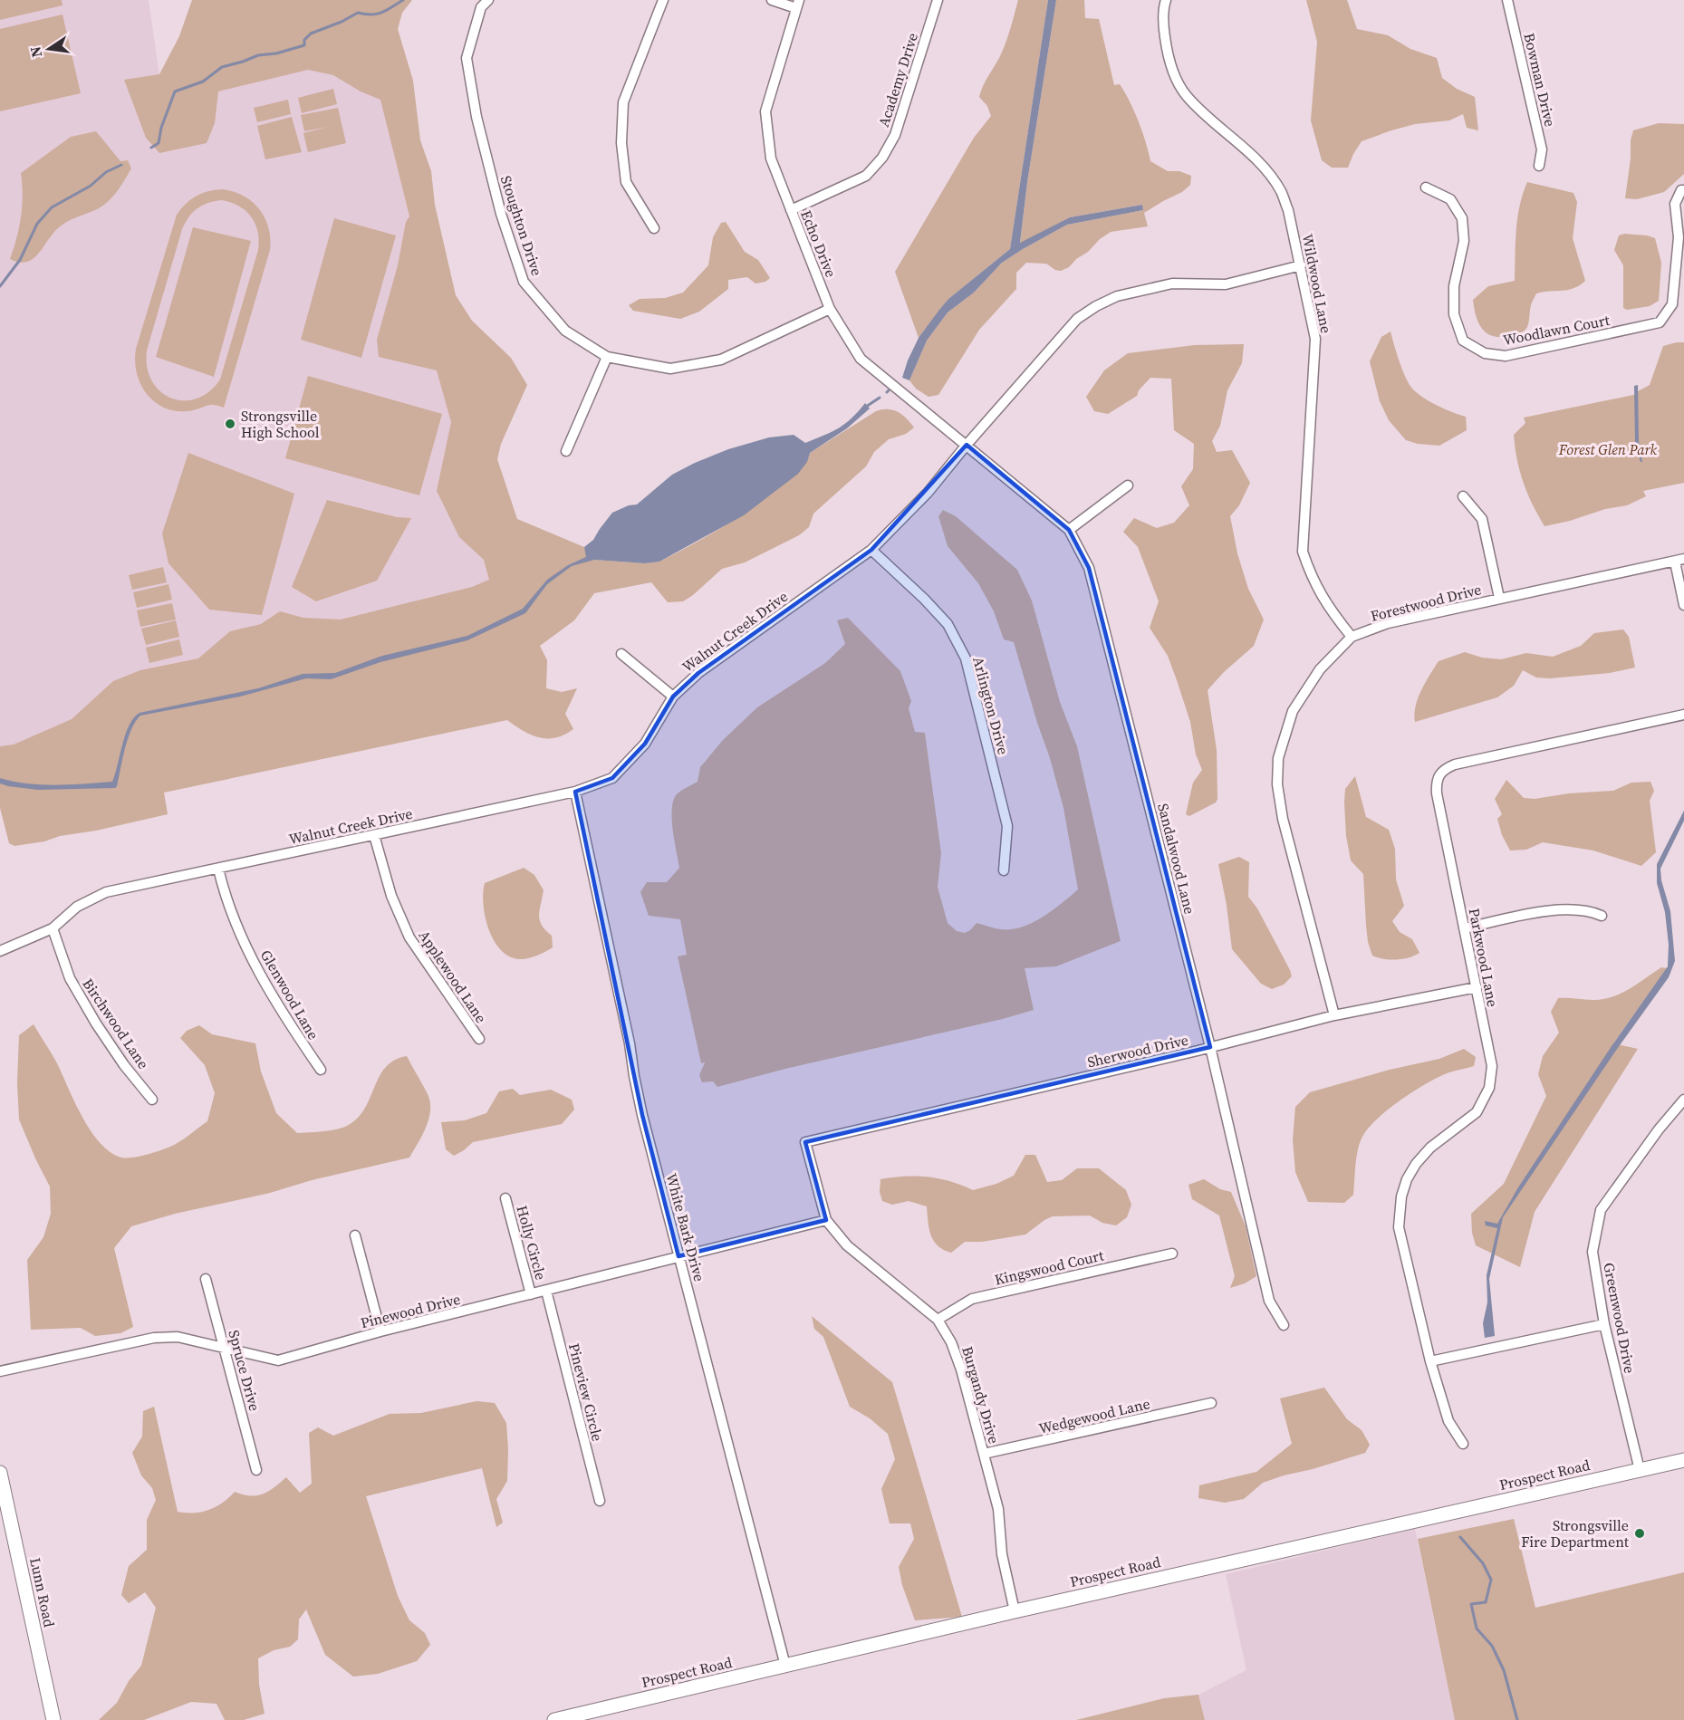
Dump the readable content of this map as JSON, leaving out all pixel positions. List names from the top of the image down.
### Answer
{
  "streets": {
    "street": [
      "Academy Drive",
      "Bowman Drive",
      "Stoughton Drive",
      "Echo Drive",
      "Wildwood Lane",
      "Woodlawn Court",
      "Forestwood Drive",
      "Walnut Creek Drive",
      "Arlington Drive",
      "Sandalwood Lane",
      "Parkwood Lane",
      "Applewood Lane",
      "Glenwood Lane",
      "Birchwood Lane",
      "Sherwood Drive",
      "White Bark Drive",
      "Holly Circle",
      "Kingswood Court",
      "Pinewood Drive",
      "Greenwood Drive",
      "Spruce Drive",
      "Pineview Circle",
      "Burgandy Drive",
      "Wedgewood Lane",
      "Prospect Road",
      "Lunn Road"
    ]
  },
  "crossings": [
    ["Academy Drive", "Echo Drive"],
    ["Stoughton Drive", "Echo Drive"],
    ["Echo Drive", "Walnut Creek Drive"],
    ["Echo Drive", "Sandalwood Lane"],
    ["Wildwood Lane", "Forestwood Drive"],
    ["Wildwood Lane", "Walnut Creek Drive"],
    ["Forestwood Drive", "Sherwood Drive"],
    ["Walnut Creek Drive", "Arlington Drive"],
    ["Walnut Creek Drive", "Sandalwood Lane"],
    ["Walnut Creek Drive", "Applewood Lane"],
    ["Walnut Creek Drive", "Glenwood Lane"],
    ["Walnut Creek Drive", "Birchwood Lane"],
    ["Walnut Creek Drive", "White Bark Drive"],
    ["Sandalwood Lane", "Sherwood Drive"],
    ["Parkwood Lane", "Sherwood Drive"],
    ["Sherwood Drive", "Burgandy Drive"],
    ["White Bark Drive", "Pinewood Drive"],
    ["White Bark Drive", "Prospect Road"],
    ["Holly Circle", "Pinewood Drive"],
    ["Kingswood Court", "Burgandy Drive"],
    ["Pinewood Drive", "Spruce Drive"],
    ["Pinewood Drive", "Pineview Circle"],
    ["Pinewood Drive", "Burgandy Drive"],
    ["Greenwood Drive", "Prospect Road"],
    ["Burgandy Drive", "Wedgewood Lane"],
    ["Burgandy Drive", "Prospect Road"]
  ],
  "parks": ["Forest Glen Park"],
  "places": ["Strongsville High School", "Strongsville Fire Department"],
  "north": "left"
}
